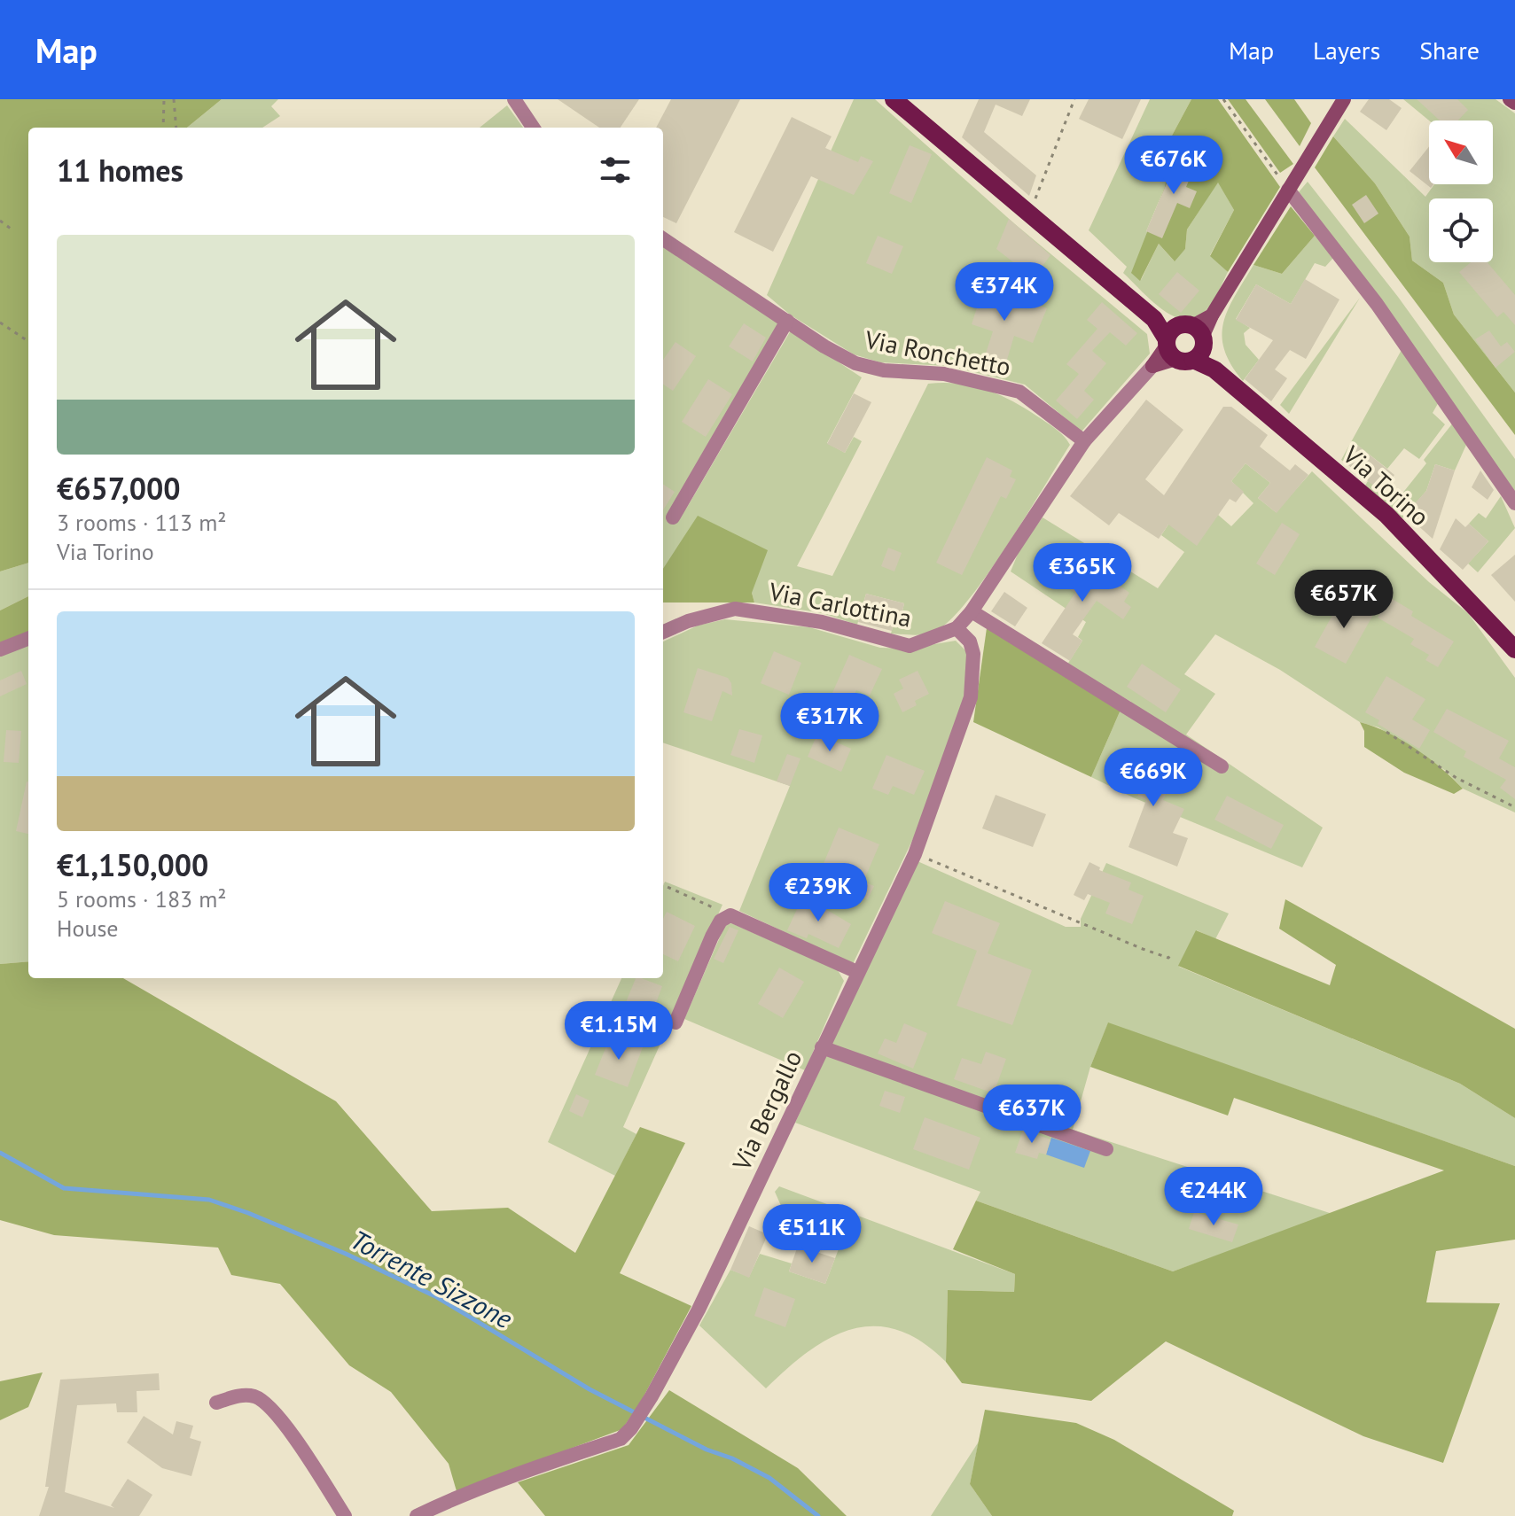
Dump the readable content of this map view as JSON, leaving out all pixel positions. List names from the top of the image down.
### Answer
{
  "streets": {
    "main road": ["Via Torino"],
    "street": ["Via Ronchetto", "Via Carlottina", "Via Bergallo"]
  },
  "crossings": [
    ["Via Ronchetto", "Via Carlottina"],
    ["Via Carlottina", "Via Bergallo"]
  ],
  "water": ["Torrente Sizzone"],
  "north": "top left",
  "page": {
    "header": "Map",
    "nav": ["Map", "Layers", "Share"],
    "heading": "11 homes",
    "price": [
      "€676K",
      "€374K",
      "€365K",
      "€657K",
      "€317K",
      "€669K",
      "€239K",
      "€1.15M",
      "€637K",
      "€244K",
      "€511K"
    ],
    "list": [
      {
        "name": "€657,000",
        "note": "3 rooms · 113 m² · Via Torino"
      },
      {
        "name": "€1,150,000",
        "note": "5 rooms · 183 m² · House"
      }
    ]
  }
}
